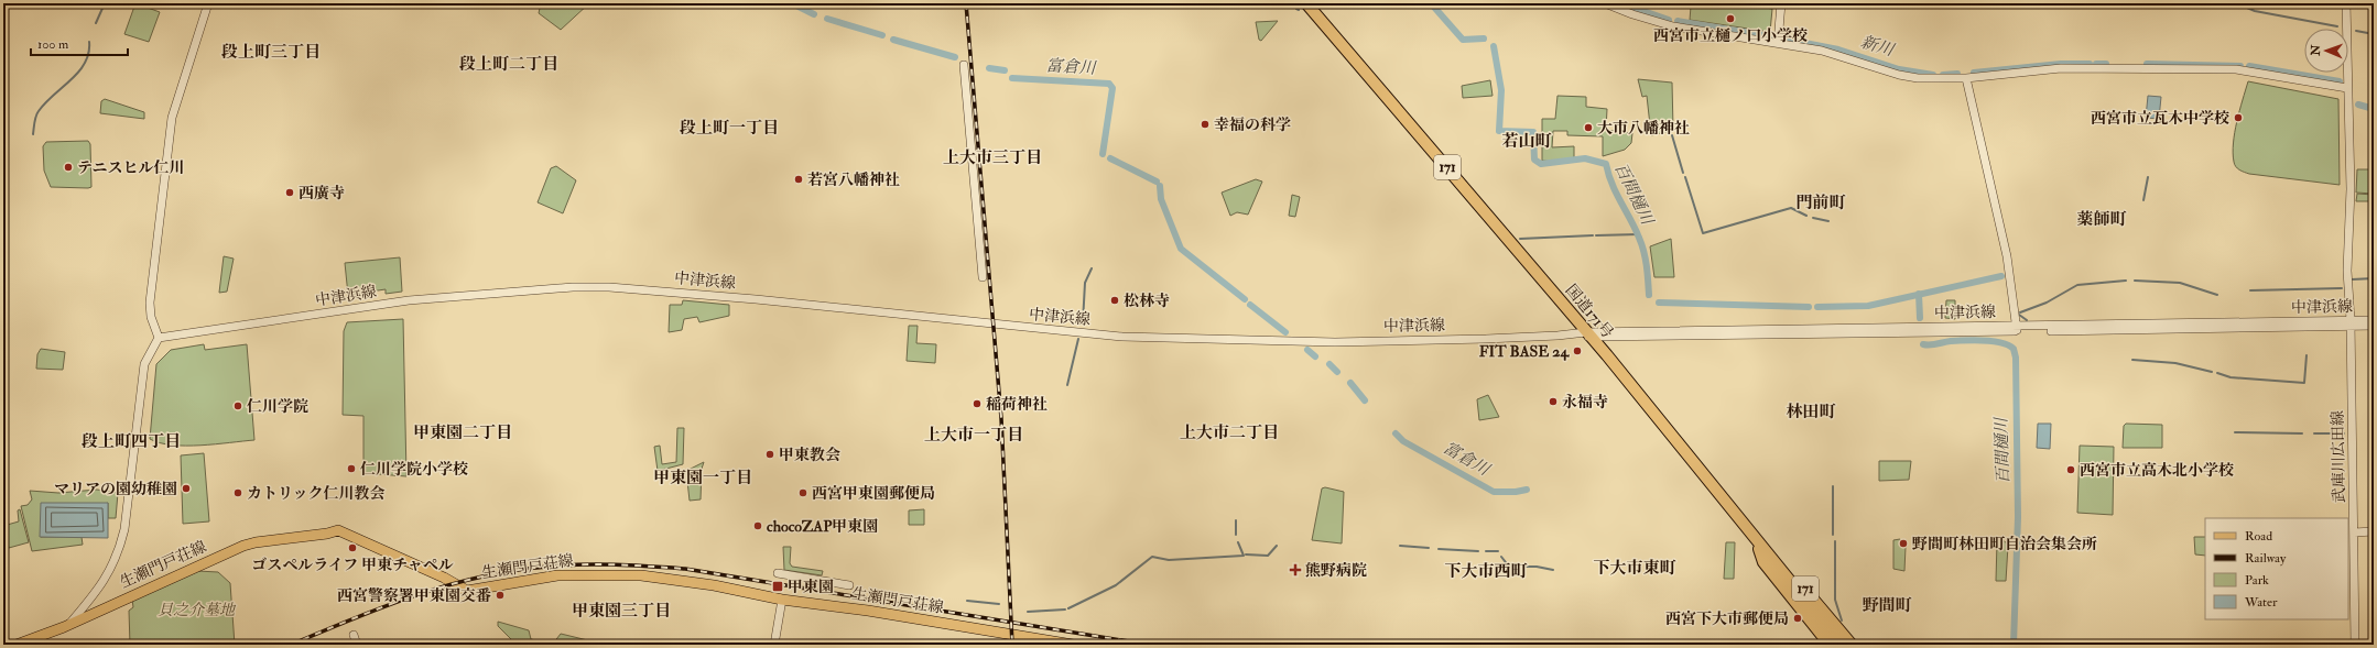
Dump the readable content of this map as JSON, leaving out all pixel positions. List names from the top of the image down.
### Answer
{
  "streets": {
    "highway": ["171", "国道171号"],
    "main road": ["生瀬門戸荘線"],
    "street": ["中津浜線", "武庫川広田線"]
  },
  "crossings": [
    ["171", "国道171号"],
    ["中津浜線", "国道171号"],
    ["中津浜線", "武庫川広田線"]
  ],
  "districts": [
    "段上町三丁目",
    "段上町二丁目",
    "段上町一丁目",
    "若山町",
    "上大市三丁目",
    "門前町",
    "薬師町",
    "林田町",
    "甲東園二丁目",
    "上大市二丁目",
    "上大市一丁目",
    "段上町四丁目",
    "甲東園一丁目",
    "下大市東町",
    "下大市西町",
    "野間町",
    "甲東園三丁目"
  ],
  "water": ["新川", "富倉川", "百間樋川"],
  "parks": ["貝之介墓地"],
  "places": {
    "other": [
      "西宮市立樋ノ口小学校",
      "西宮市立瓦木中学校",
      "幸福の科学",
      "大市八幡神社",
      "テニスヒル仁川",
      "若宮八幡神社",
      "西廣寺",
      "松林寺",
      "FIT BASE 24",
      "永福寺",
      "稲荷神社",
      "仁川学院",
      "甲東教会",
      "仁川学院小学校",
      "西宮市立高木北小学校",
      "マリアの園幼稚園",
      "カトリック仁川教会",
      "西宮甲東園郵便局",
      "chocoZAP甲東園",
      "野間町林田町自治会集会所",
      "ゴスペルライフ 甲東チャペル",
      "西宮警察署甲東園交番",
      "西宮下大市郵便局"
    ],
    "health": ["熊野病院"],
    "transit": ["甲東園"]
  },
  "legend": [
    "Road",
    "Railway",
    "Park",
    "Water"
  ],
  "scale_bar": "100 m",
  "north": "left"
}
